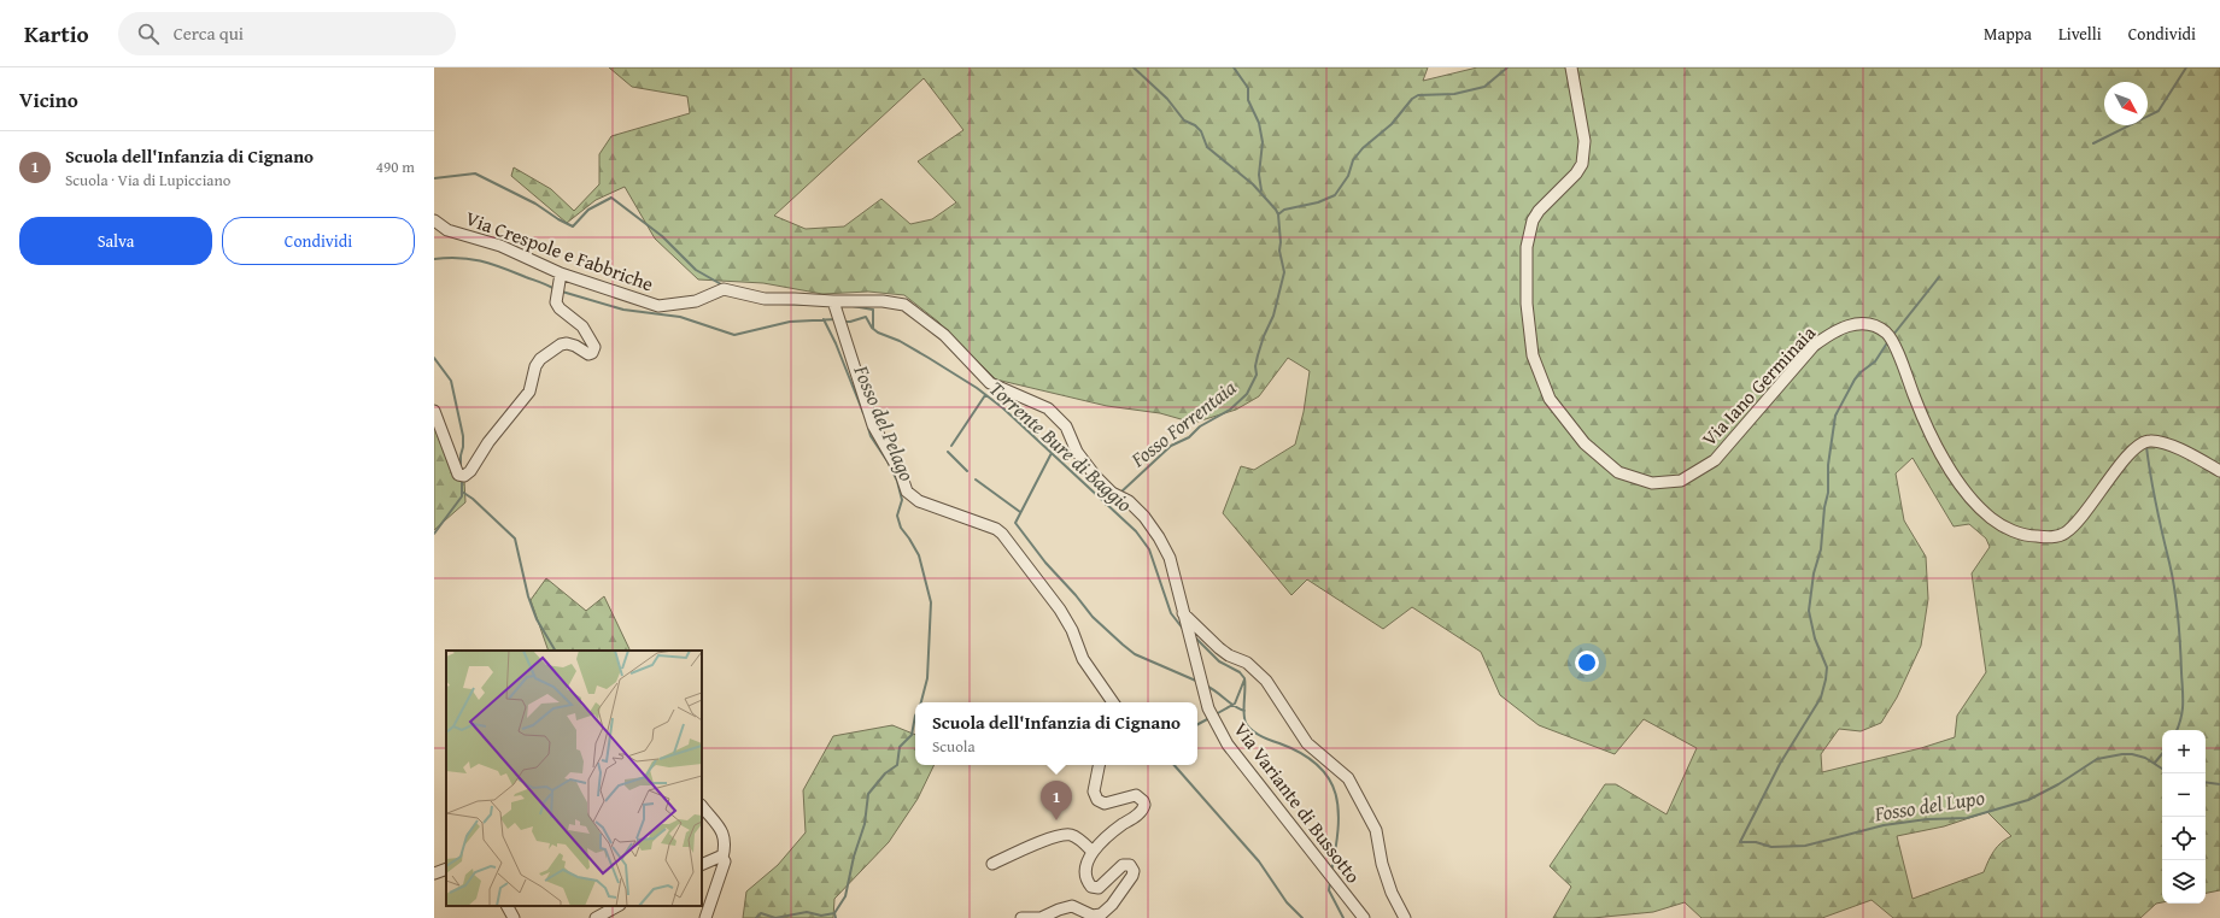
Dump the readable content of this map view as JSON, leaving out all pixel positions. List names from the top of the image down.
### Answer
{
  "streets": {
    "street": ["Via Crespole e Fabbriche", "Via Iano Germinaia", "Via Variante di Bussotto"]
  },
  "crossings": [
    ["Via Crespole e Fabbriche", "Via Variante di Bussotto"]
  ],
  "water": [
    "Fosso del Pelago",
    "Fosso Forrentaia",
    "Torrente Bure di Baggio",
    "Fosso del Lupo"
  ],
  "north": "bottom right",
  "page": {
    "header": "Kartio",
    "search": "Cerca qui",
    "nav": ["Mappa", "Livelli", "Condividi"],
    "heading": "Vicino",
    "list": [
      {
        "mark": "1",
        "name": "Scuola dell'Infanzia di Cignano",
        "note": "Scuola · Via di Lupicciano",
        "value": "490 m"
      }
    ],
    "buttons": ["Salva", "Condividi"],
    "popup": ["Scuola dell'Infanzia di Cignano", "Scuola"],
    "map_buttons": ["+", "−"],
    "pins": "1"
  }
}
